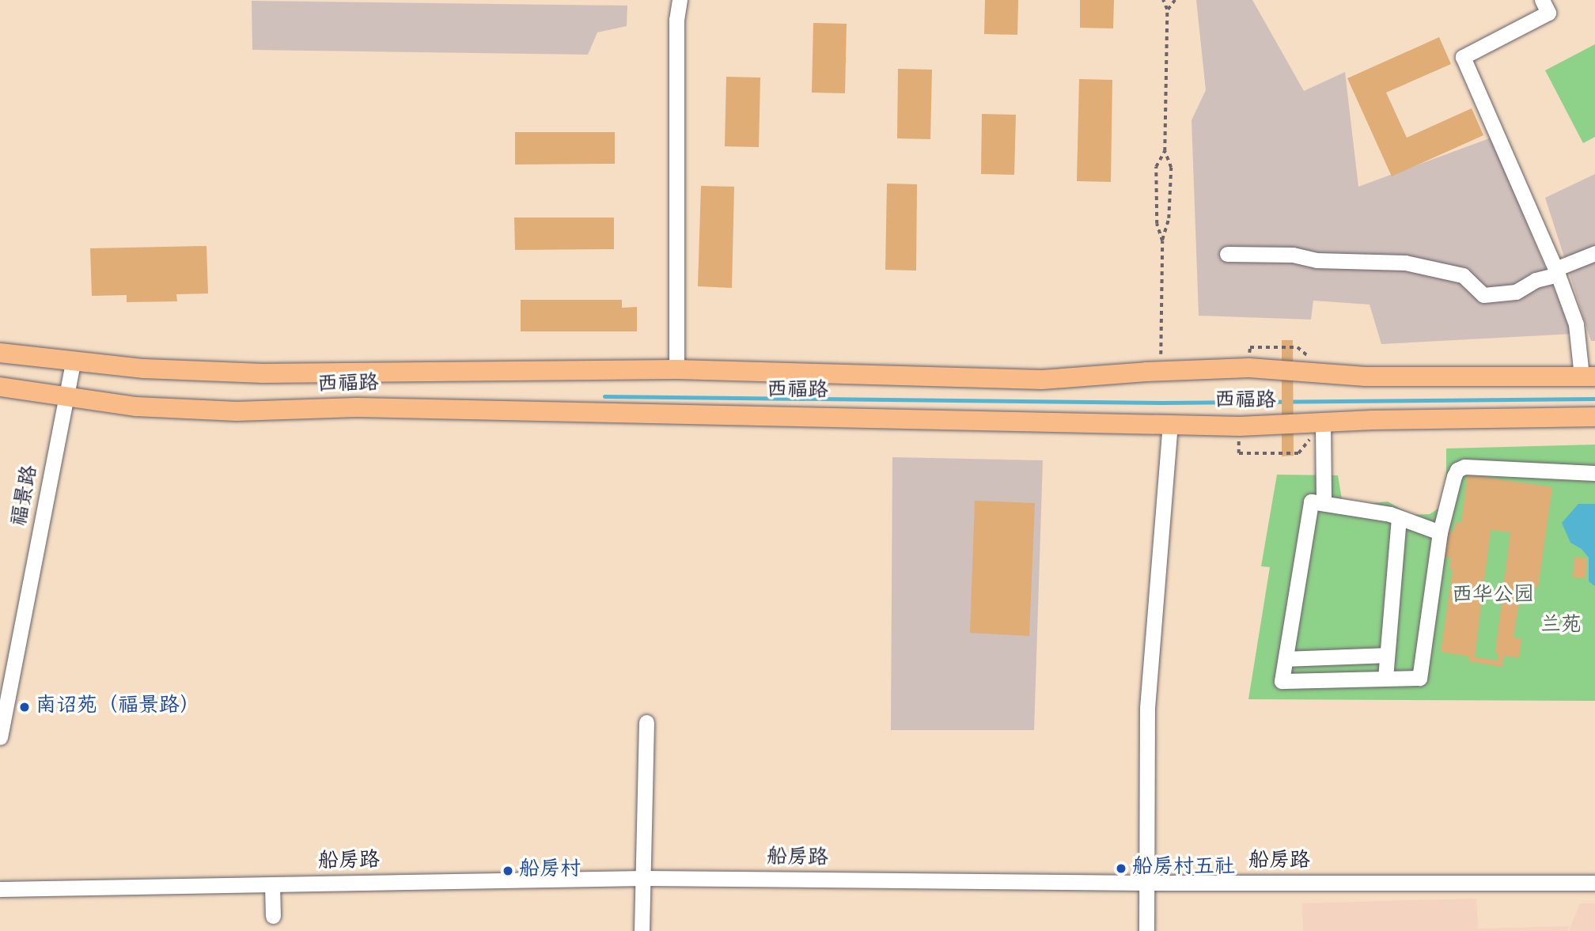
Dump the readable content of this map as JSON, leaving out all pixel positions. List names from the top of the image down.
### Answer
{
  "streets": {
    "main road": ["西福路"],
    "street": ["福景路", "船房路"]
  },
  "crossings": [
    ["西福路", "福景路"]
  ],
  "parks": ["西华公园", "兰苑"],
  "places": ["南诏苑（福景路）", "船房村五社", "船房村"]
}
